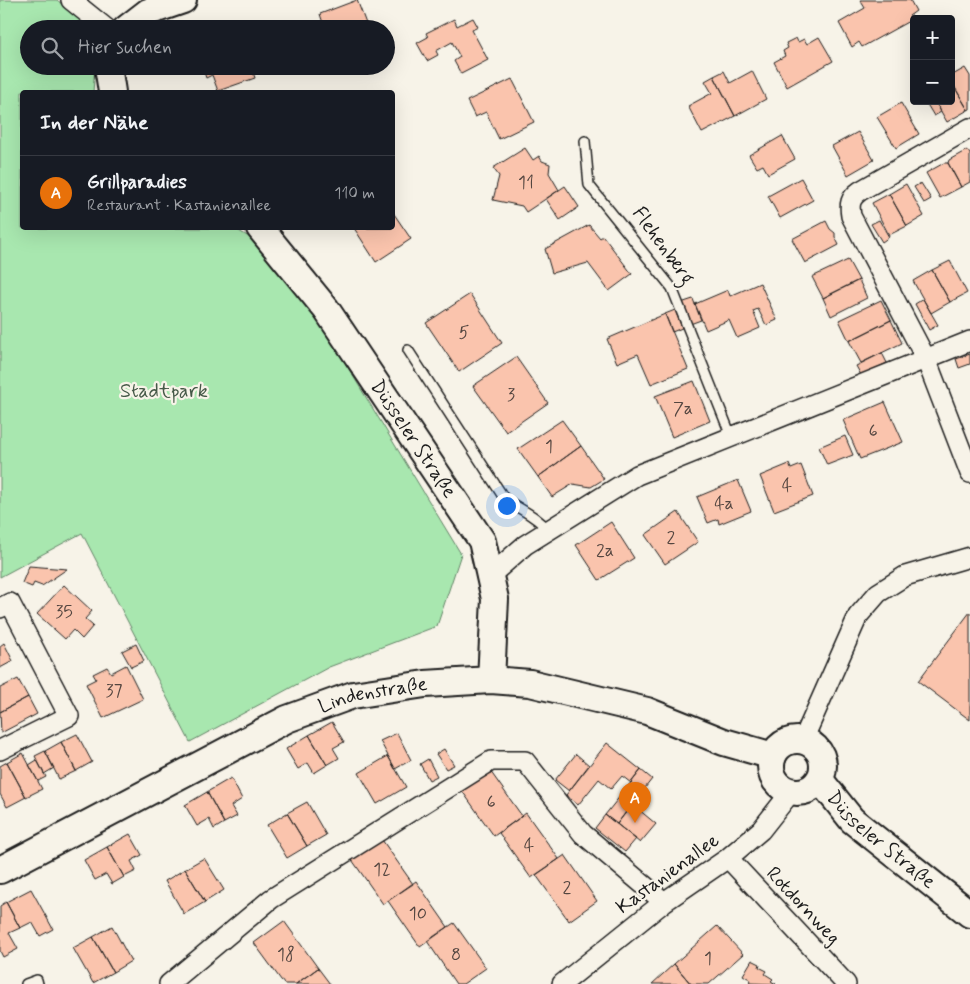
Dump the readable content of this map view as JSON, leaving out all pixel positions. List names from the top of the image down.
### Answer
{
  "streets": {
    "main road": ["Düsseler Straße", "Lindenstraße"],
    "street": ["Kastanienallee", "Rotdornweg"],
    "lane": ["Flehenberg"]
  },
  "crossings": [
    ["Düsseler Straße", "Lindenstraße"],
    ["Düsseler Straße", "Kastanienallee"],
    ["Lindenstraße", "Kastanienallee"],
    ["Kastanienallee", "Rotdornweg"]
  ],
  "parks": ["Stadtpark"],
  "house_numbers": [
    "11",
    "5",
    "3",
    "7a",
    "6",
    "1",
    "4",
    "4a",
    "2",
    "2a",
    "35",
    "37",
    "6",
    "4",
    "12",
    "2",
    "10",
    "18",
    "8",
    "1"
  ],
  "page": {
    "map_buttons": ["+", "−"],
    "search": "Hier suchen",
    "heading": "In der Nähe",
    "list": [
      {
        "mark": "A",
        "name": "Grillparadies",
        "note": "Restaurant · Kastanienallee",
        "value": "110 m"
      }
    ],
    "pins": "A"
  }
}
